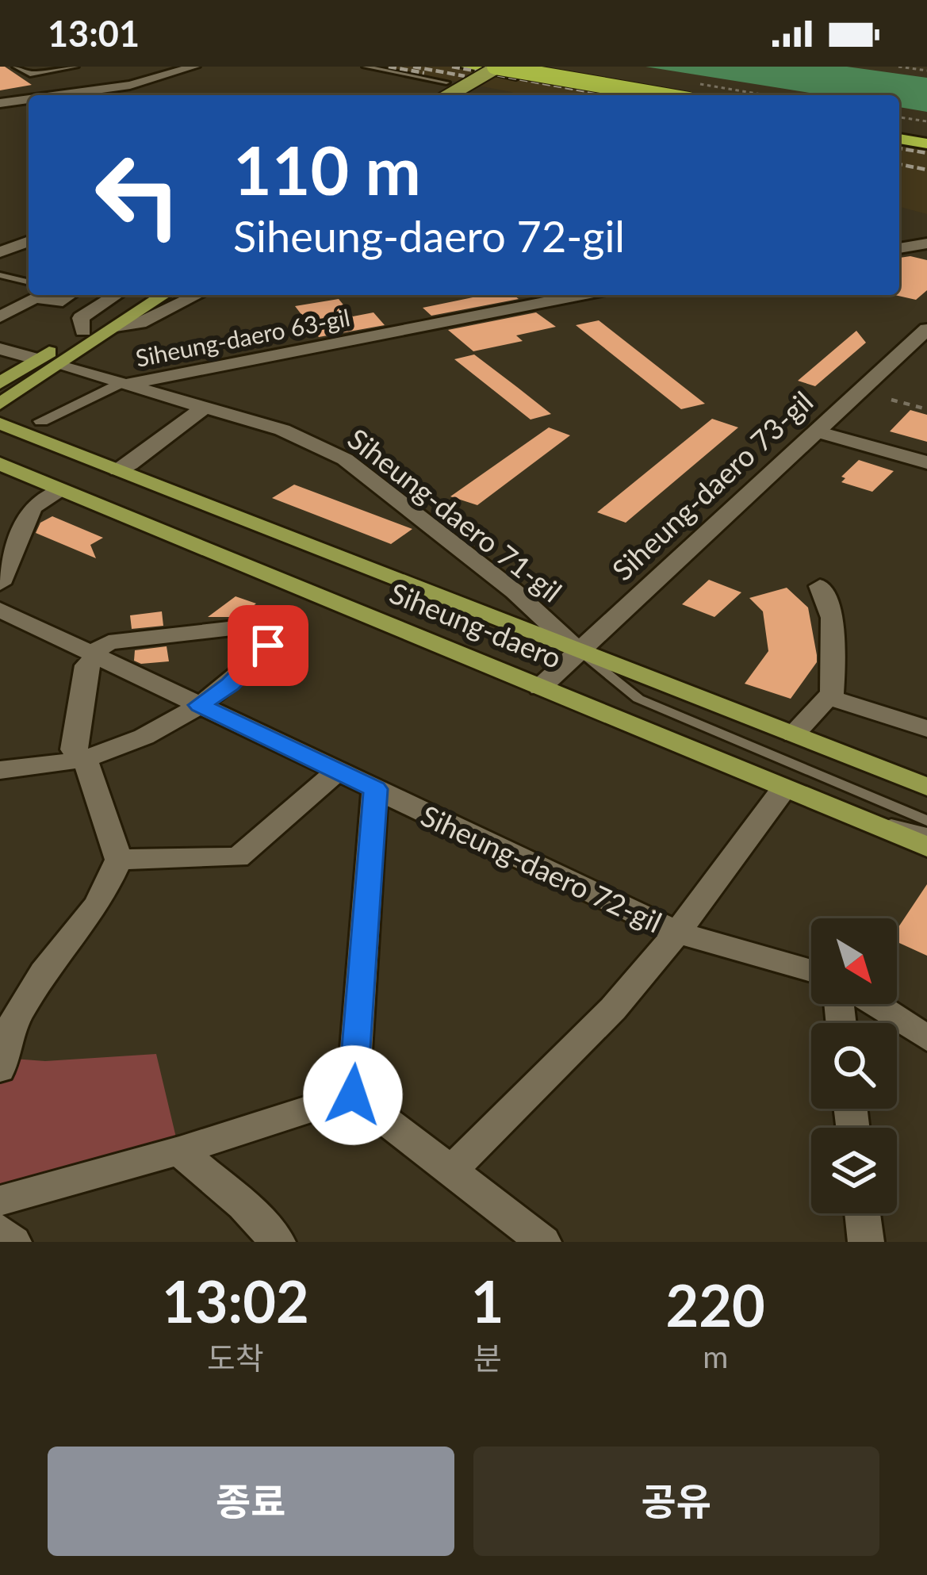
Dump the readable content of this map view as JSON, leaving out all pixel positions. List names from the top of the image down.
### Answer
{
  "streets": {
    "main road": ["Siheung-daero"],
    "street": [
      "Siheung-daero 63-gil",
      "Siheung-daero 73-gil",
      "Siheung-daero 71-gil",
      "Siheung-daero 72-gil"
    ]
  },
  "crossings": [
    ["Siheung-daero 63-gil", "Siheung-daero 71-gil"],
    ["Siheung-daero 73-gil", "Siheung-daero 71-gil"],
    ["Siheung-daero 73-gil", "Siheung-daero"],
    ["Siheung-daero 71-gil", "Siheung-daero"]
  ],
  "north": "bottom right",
  "page": {
    "status": "13:01",
    "turn": ["110 m", "Siheung-daero 72-gil"],
    "eta": [
      "13:02",
      "도착",
      "1",
      "분",
      "220",
      "m"
    ],
    "buttons": ["종료", "공유"]
  }
}
